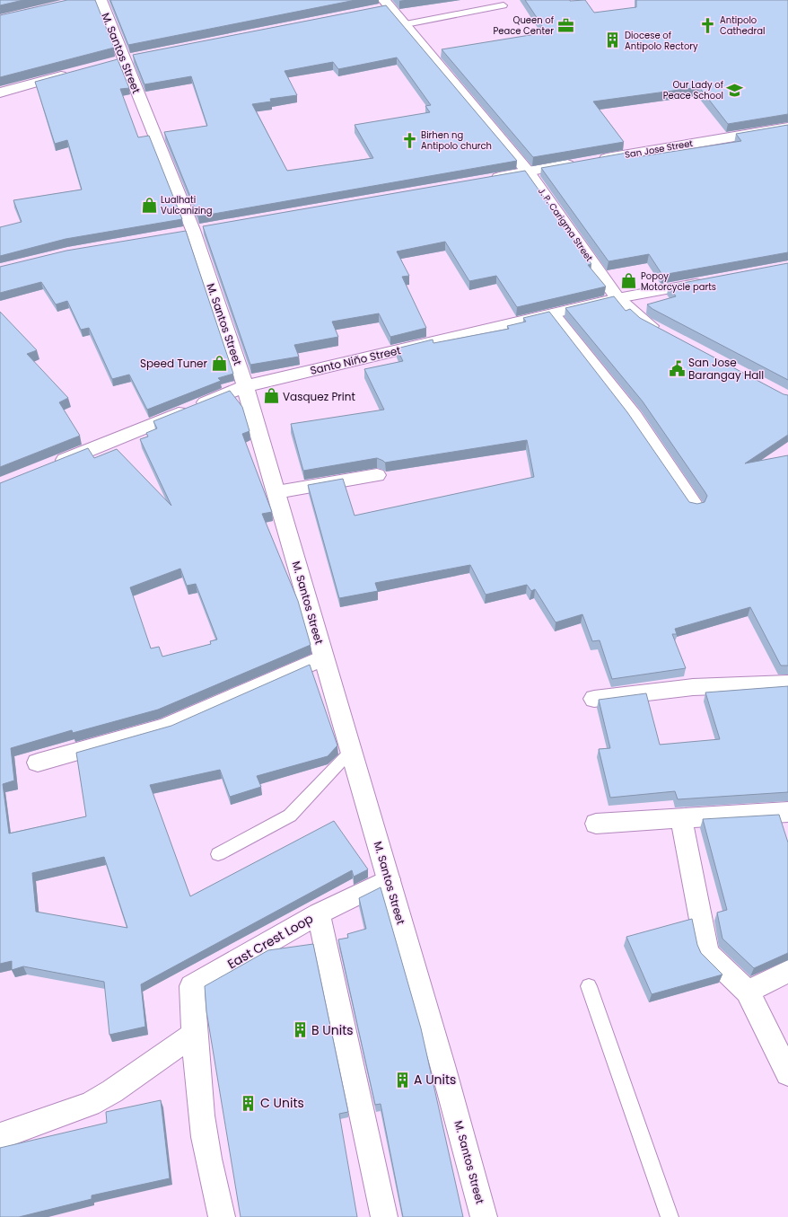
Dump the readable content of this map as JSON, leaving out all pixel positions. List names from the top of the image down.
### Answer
{
  "streets": {
    "street": [
      "M. Santos Street",
      "San Jose Street",
      "J. P. Carigma Street",
      "Santo Niño Street",
      "East Crest Loop"
    ]
  },
  "crossings": [
    ["M. Santos Street", "Santo Niño Street"],
    ["San Jose Street", "J. P. Carigma Street"],
    ["J. P. Carigma Street", "Santo Niño Street"]
  ],
  "places": {
    "office": ["Queen of Peace Center"],
    "church": ["Antipolo Cathedral", "Birhen ng Antipolo church"],
    "building": [
      "Diocese of Antipolo Rectory",
      "B Units",
      "A Units",
      "C Units"
    ],
    "school or university": ["Our Lady of Peace School"],
    "shop": [
      "Lualhati Vulcanizing",
      "Popoy Motorcycle parts",
      "Speed Tuner",
      "Vasquez Print"
    ],
    "public building": ["San Jose Barangay Hall"]
  }
}
